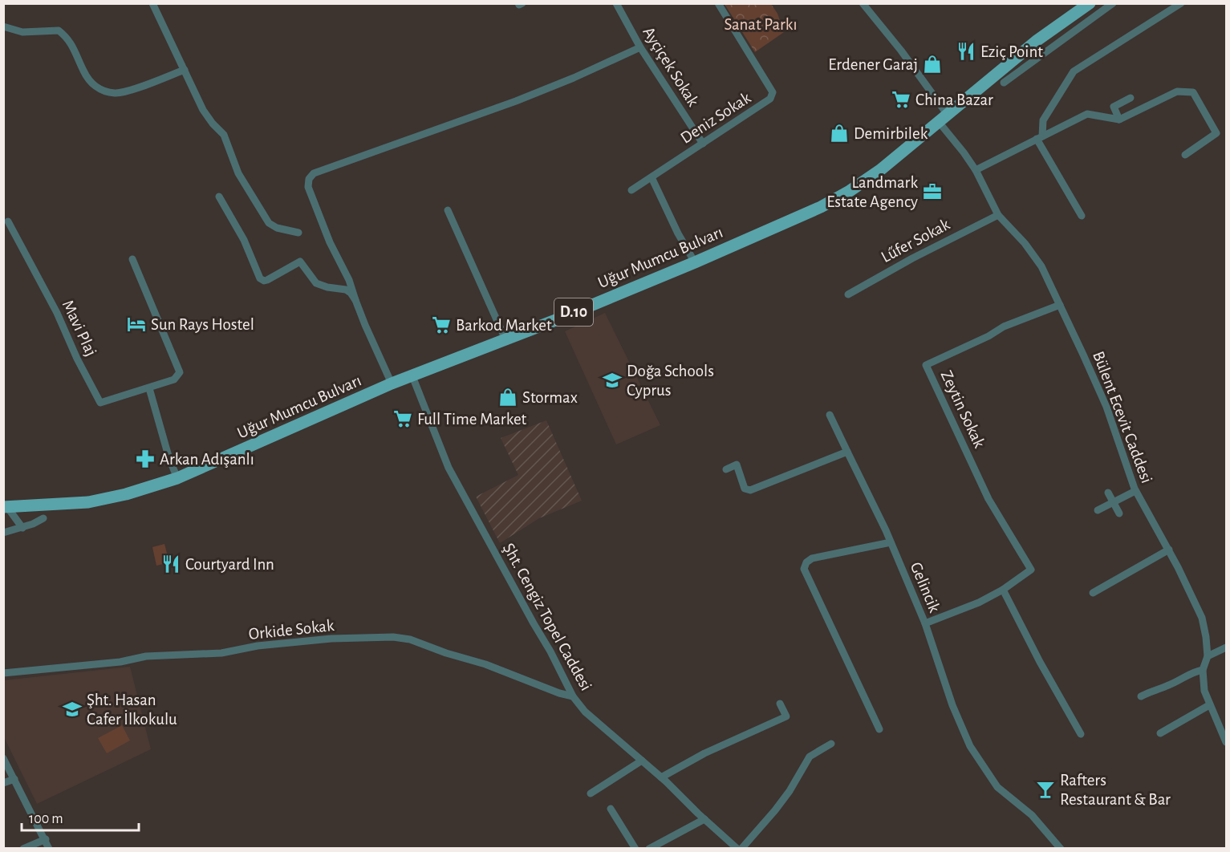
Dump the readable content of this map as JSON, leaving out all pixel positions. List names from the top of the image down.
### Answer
{
  "streets": {
    "main road": ["Uğur Mumcu Bulvarı", "D.10"],
    "street": [
      "Ayçiçek Sokak",
      "Deniz Sokak",
      "Lűfer Sokak",
      "Mavi Plaj",
      "Zeytin Sokak",
      "Bülent Ecevit Caddesi",
      "Gelincik",
      "Şht. Cengiz Topel Caddesi",
      "Orkide Sokak"
    ]
  },
  "crossings": [
    ["Ayçiçek Sokak", "Deniz Sokak"],
    ["Lűfer Sokak", "Bülent Ecevit Caddesi"],
    ["Uğur Mumcu Bulvarı", "Bülent Ecevit Caddesi"],
    ["Uğur Mumcu Bulvarı", "Şht. Cengiz Topel Caddesi"],
    ["Zeytin Sokak", "Bülent Ecevit Caddesi"],
    ["Şht. Cengiz Topel Caddesi", "Orkide Sokak"]
  ],
  "parks": ["Sanat Parkı"],
  "places": {
    "restaurant": ["Eziç Point", "Courtyard Inn"],
    "shop": ["Erdener Garaj", "Demirbilek", "Stormax"],
    "supermarket": ["China Bazar", "Barkod Market", "Full Time Market"],
    "office": ["Landmark Estate Agency"],
    "hotel": ["Sun Rays Hostel"],
    "school or university": ["Doğa Schools Cyprus", "Şht. Hasan Cafer İlkokulu"],
    "pharmacy": ["Arkan Adışanlı"],
    "bar": ["Rafters Restaurant & Bar"]
  },
  "scale_bar": "100 m"
}
